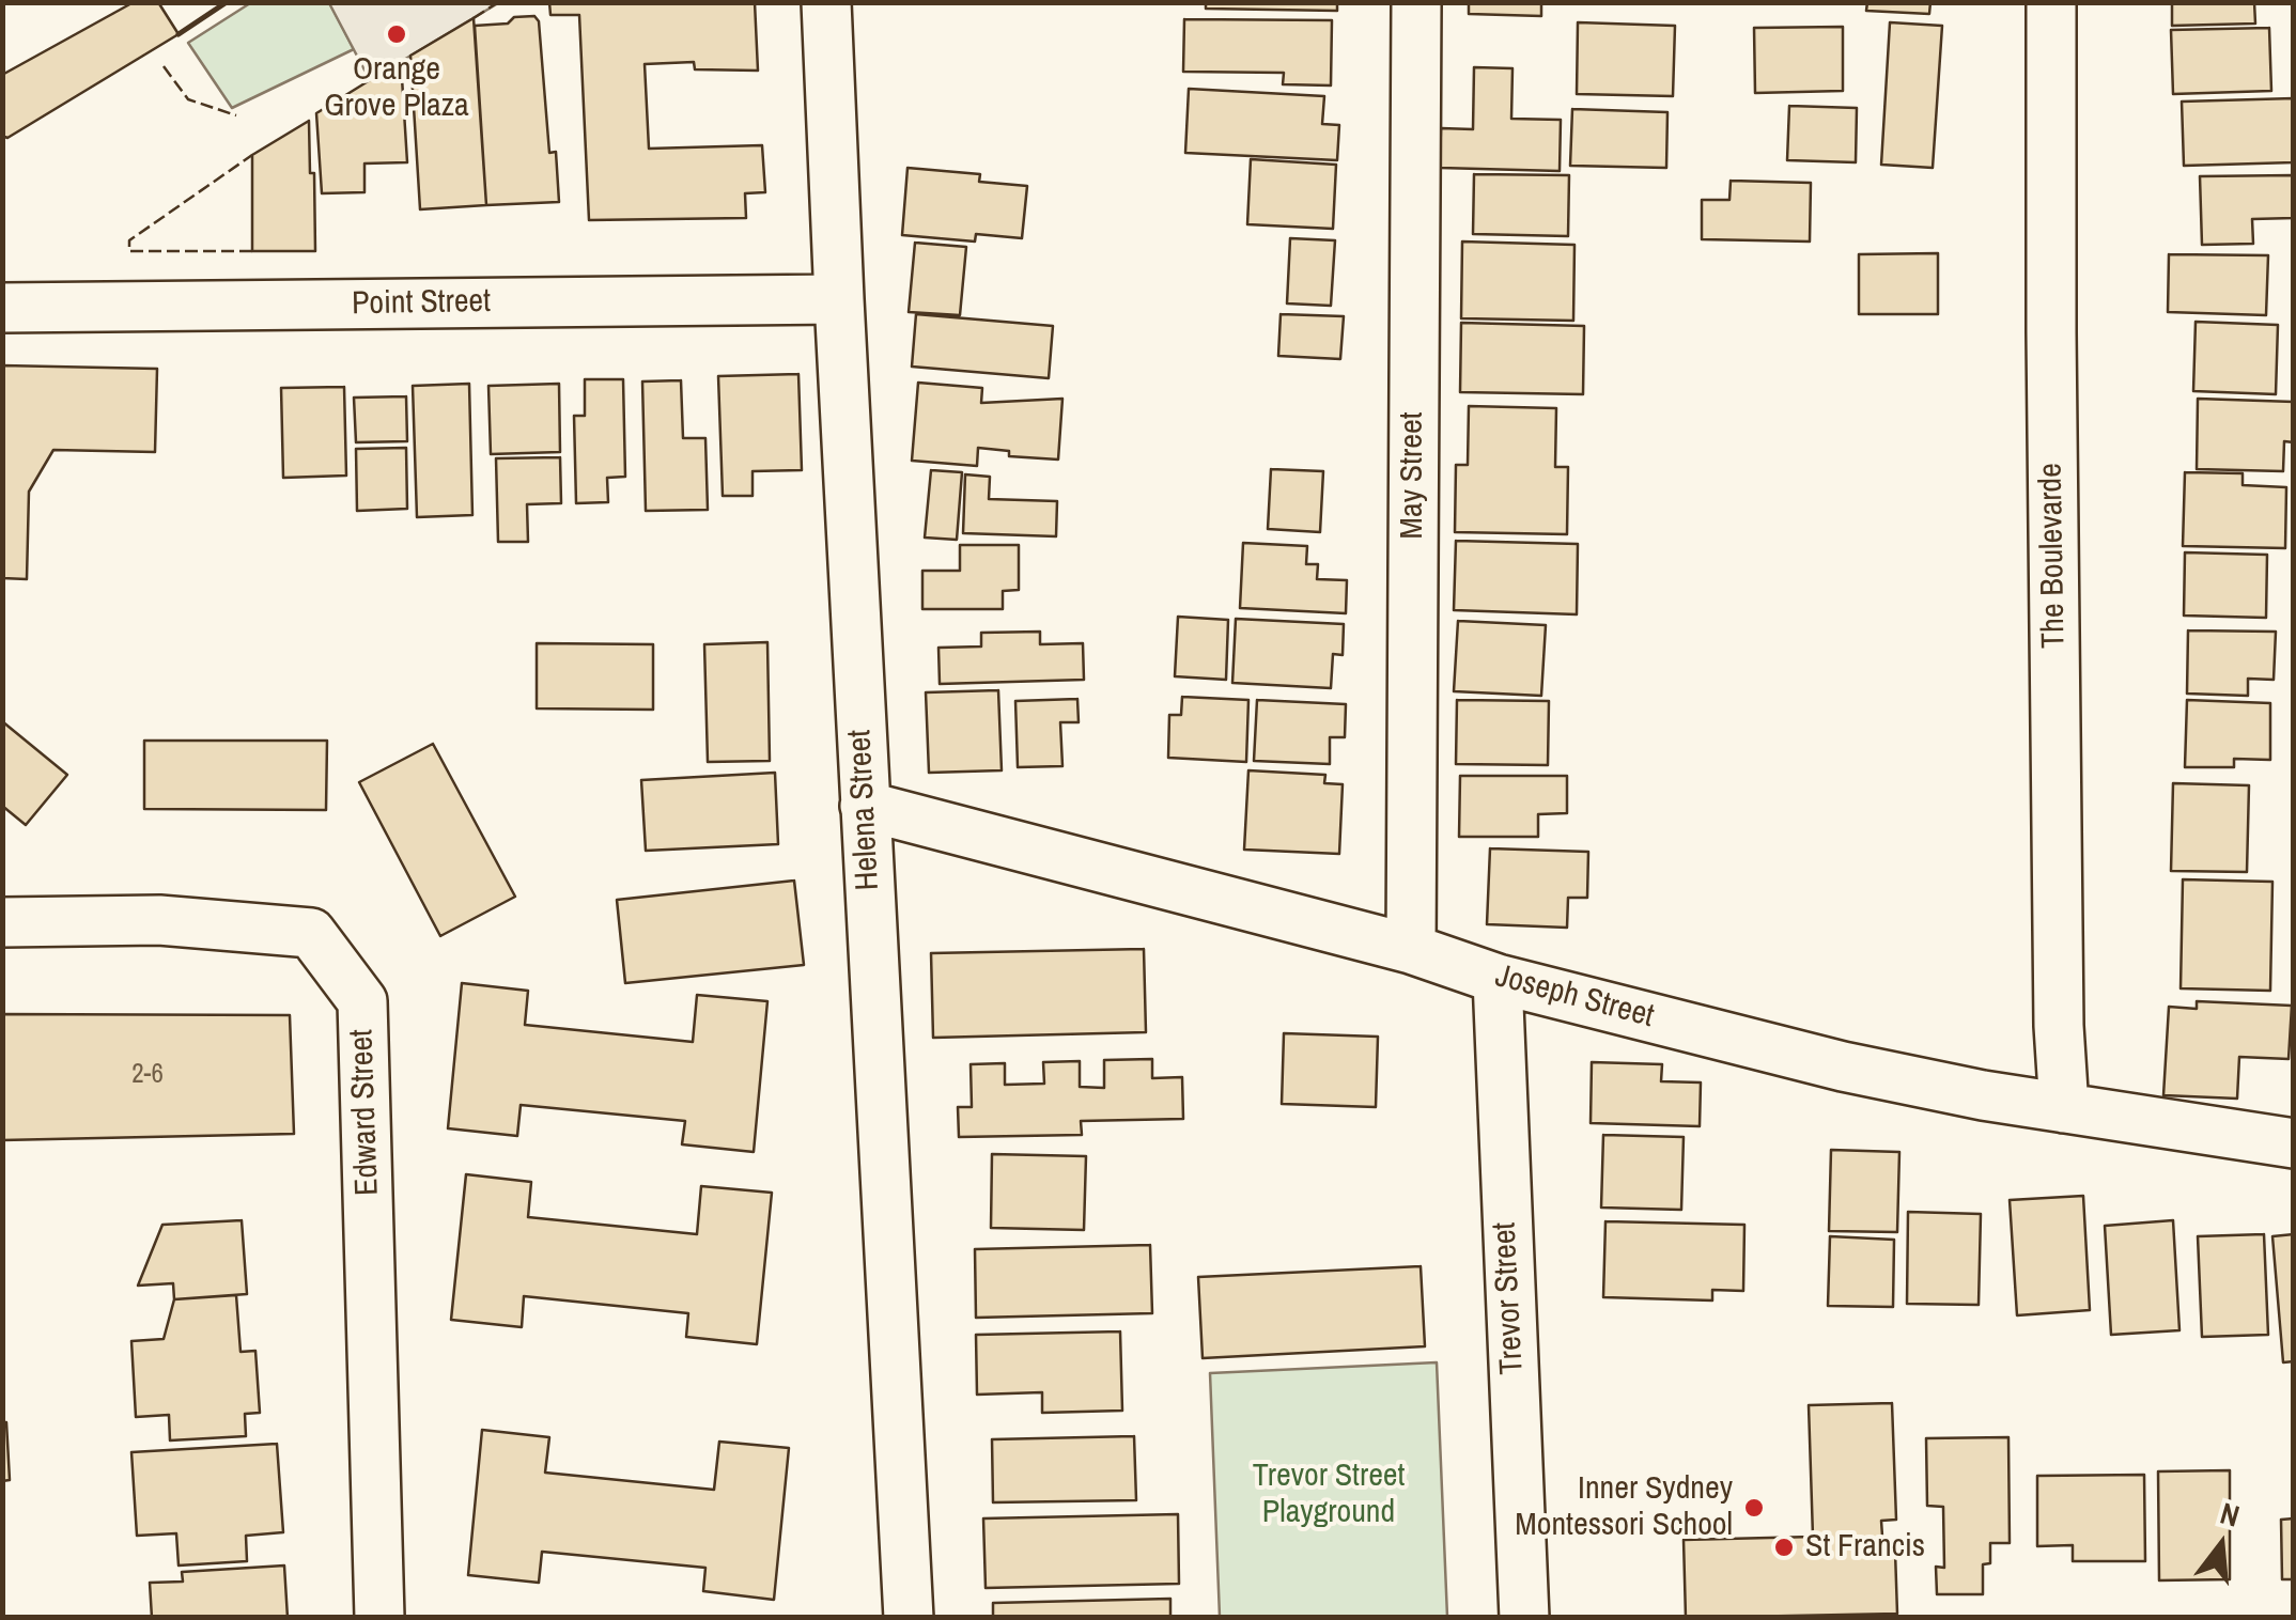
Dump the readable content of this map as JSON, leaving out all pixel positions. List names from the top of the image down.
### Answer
{
  "streets": {
    "street": [
      "Point Street",
      "May Street",
      "The Boulevarde",
      "Helena Street",
      "Joseph Street",
      "Edward Street",
      "Trevor Street"
    ]
  },
  "crossings": [
    ["Point Street", "Helena Street"],
    ["May Street", "Joseph Street"],
    ["The Boulevarde", "Joseph Street"],
    ["Helena Street", "Joseph Street"],
    ["Joseph Street", "Trevor Street"]
  ],
  "parks": ["Trevor Street Playground"],
  "places": ["Orange Grove Plaza", "Inner Sydney Montessori School", "St Francis"],
  "house_numbers": ["2-6"],
  "north": "top"
}
